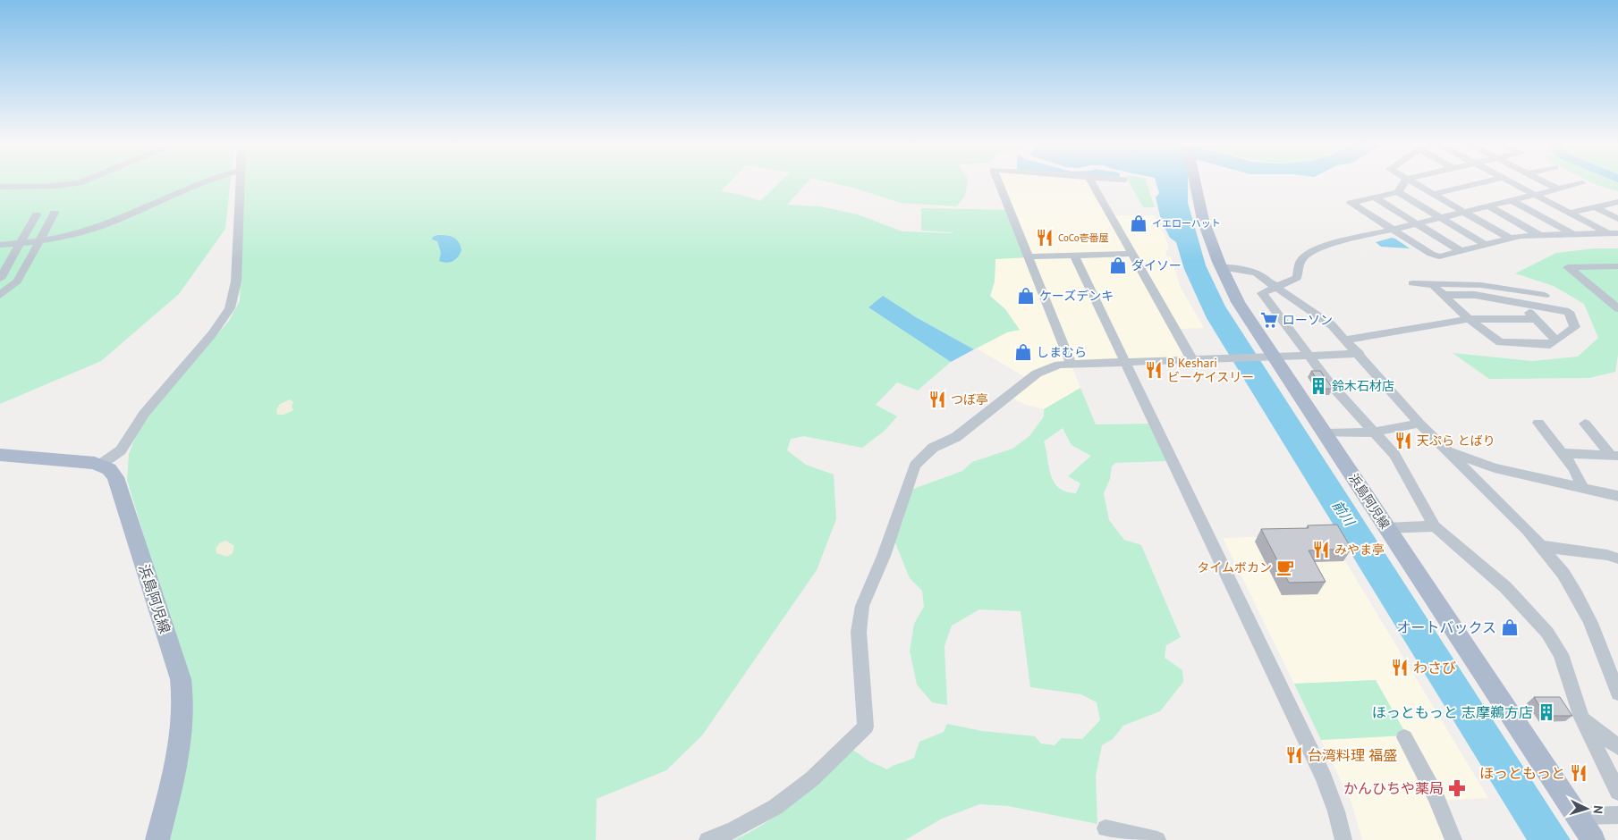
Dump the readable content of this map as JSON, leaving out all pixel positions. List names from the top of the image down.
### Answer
{
  "streets": {
    "main road": ["浜島阿児線"]
  },
  "water": ["前川"],
  "places": {
    "shop": [
      "イエローハット",
      "ダイソー",
      "ケーズデンキ",
      "しまむら",
      "オートバックス"
    ],
    "restaurant": [
      "CoCo壱番屋",
      "B Keshari ビーケイスリー",
      "つぼ亭",
      "天ぷら とばり",
      "みやま亭",
      "わさび",
      "台湾料理 福盛",
      "ほっともっと"
    ],
    "supermarket": ["ローソン"],
    "building": ["鈴木石材店", "ほっともっと 志摩鵜方店"],
    "cafe": ["タイムボカン"],
    "pharmacy": ["かんひちや薬局"]
  },
  "north": "right"
}
